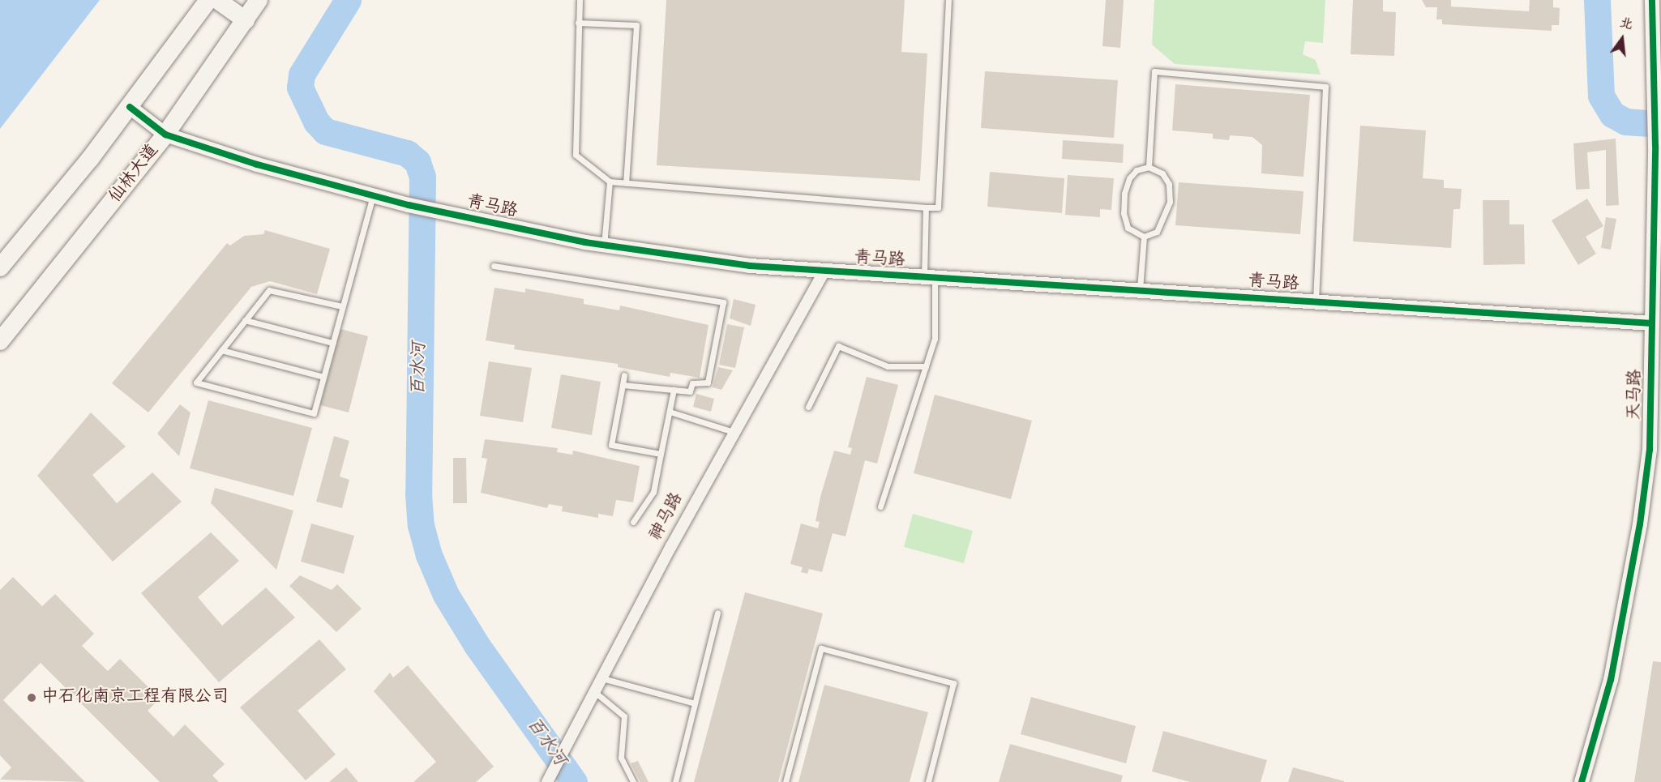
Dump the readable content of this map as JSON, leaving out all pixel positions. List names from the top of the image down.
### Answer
{
  "streets": {
    "main road": ["仙林大道"],
    "street": ["青马路", "天马路", "神马路"]
  },
  "crossings": [
    ["仙林大道", "青马路"],
    ["青马路", "天马路"],
    ["青马路", "神马路"]
  ],
  "water": ["百水河"],
  "places": ["中石化南京工程有限公司"],
  "north": "top"
}
